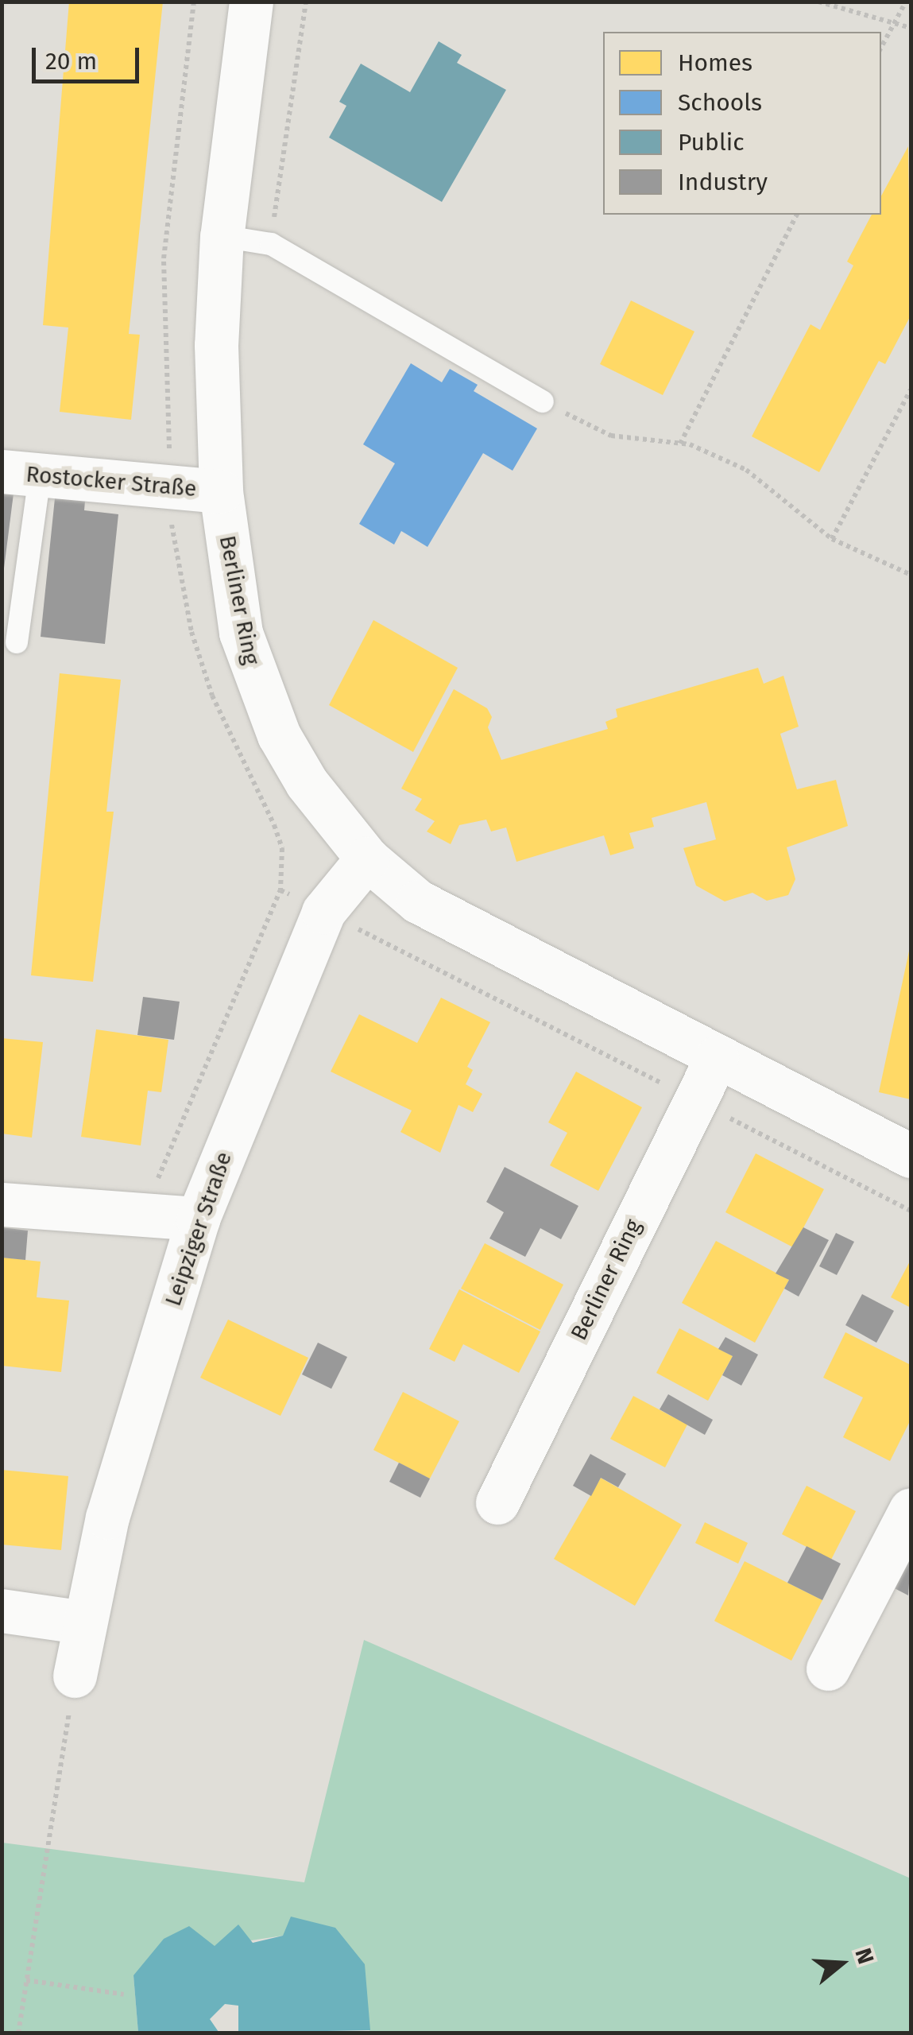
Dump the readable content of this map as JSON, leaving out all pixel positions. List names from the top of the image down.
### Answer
{
  "streets": {
    "street": ["Rostocker Straße", "Berliner Ring", "Leipziger Straße"]
  },
  "crossings": [
    ["Rostocker Straße", "Berliner Ring"],
    ["Berliner Ring", "Leipziger Straße"]
  ],
  "legend": [
    "Homes",
    "Schools",
    "Public",
    "Industry"
  ],
  "scale_bar": "20 m",
  "north": "right"
}
